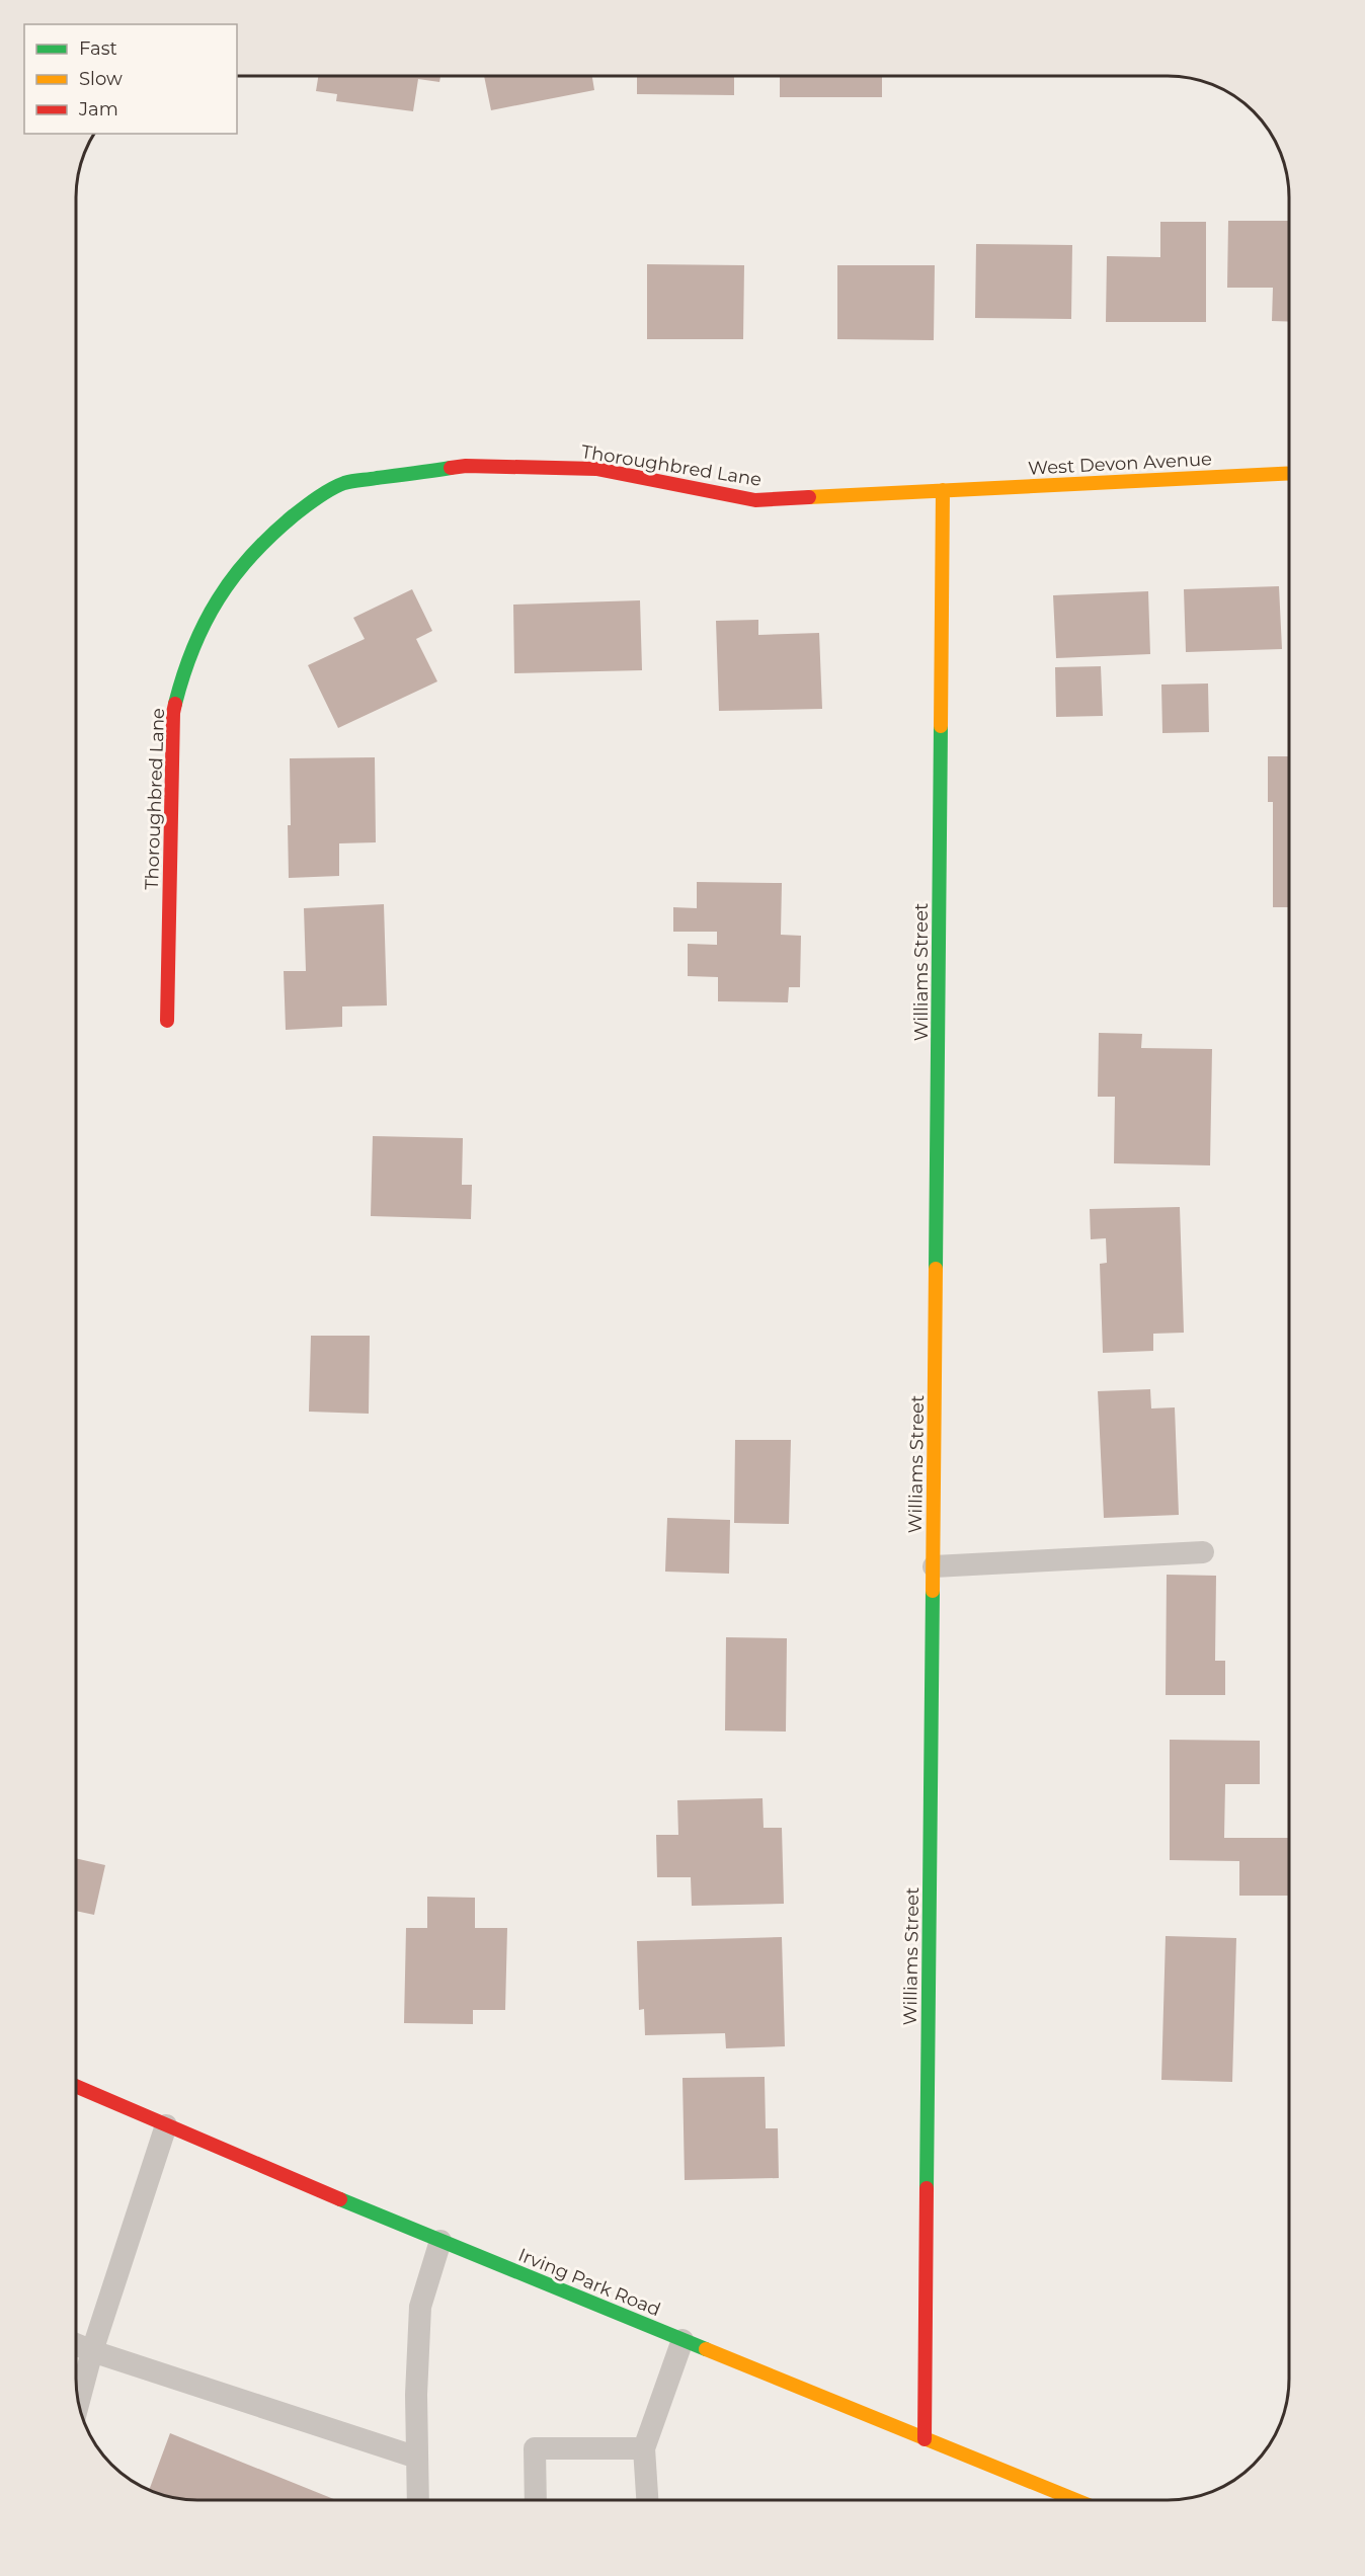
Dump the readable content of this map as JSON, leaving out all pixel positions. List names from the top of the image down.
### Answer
{
  "streets": {
    "street": [
      "West Devon Avenue",
      "Thoroughbred Lane",
      "Williams Street",
      "Irving Park Road"
    ]
  },
  "crossings": [
    ["West Devon Avenue", "Thoroughbred Lane"],
    ["West Devon Avenue", "Williams Street"],
    ["Thoroughbred Lane", "Williams Street"],
    ["Williams Street", "Irving Park Road"]
  ],
  "legend": ["Fast", "Slow", "Jam"]
}
